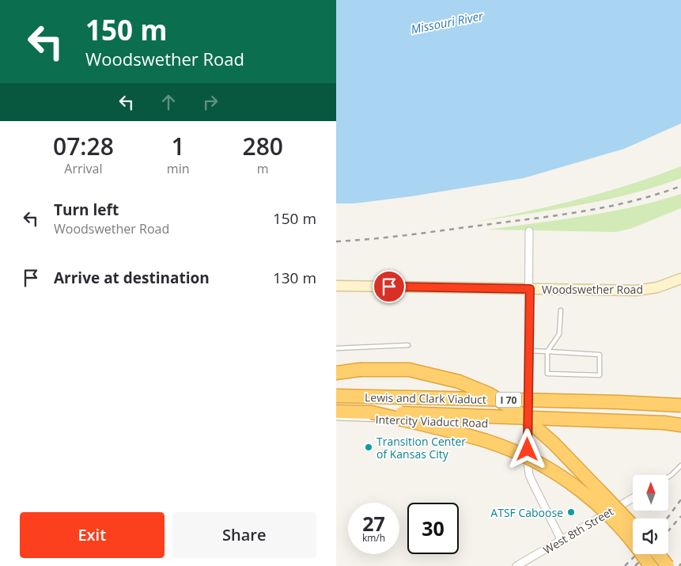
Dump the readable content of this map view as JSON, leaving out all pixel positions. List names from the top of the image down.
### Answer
{
  "streets": {
    "highway": ["Lewis and Clark Viaduct", "I 70"],
    "street": ["Woodswether Road", "West 8th Street"],
    "lane": ["Intercity Viaduct Road"]
  },
  "crossings": [
    ["Lewis and Clark Viaduct", "I 70"]
  ],
  "water": ["Missouri River"],
  "places": ["Transition Center of Kansas City", "ATSF Caboose"],
  "north": "top",
  "page": {
    "turn": ["150 m", "Woodswether Road"],
    "eta": [
      "07:28",
      "Arrival",
      "1",
      "min",
      "280",
      "m"
    ],
    "list": [
      {
        "name": "Turn left",
        "note": "Woodswether Road",
        "value": "150 m"
      },
      {
        "name": "Arrive at destination",
        "value": "130 m"
      }
    ],
    "speed": "27 km/h",
    "limit": "30",
    "buttons": ["Exit", "Share"]
  }
}
